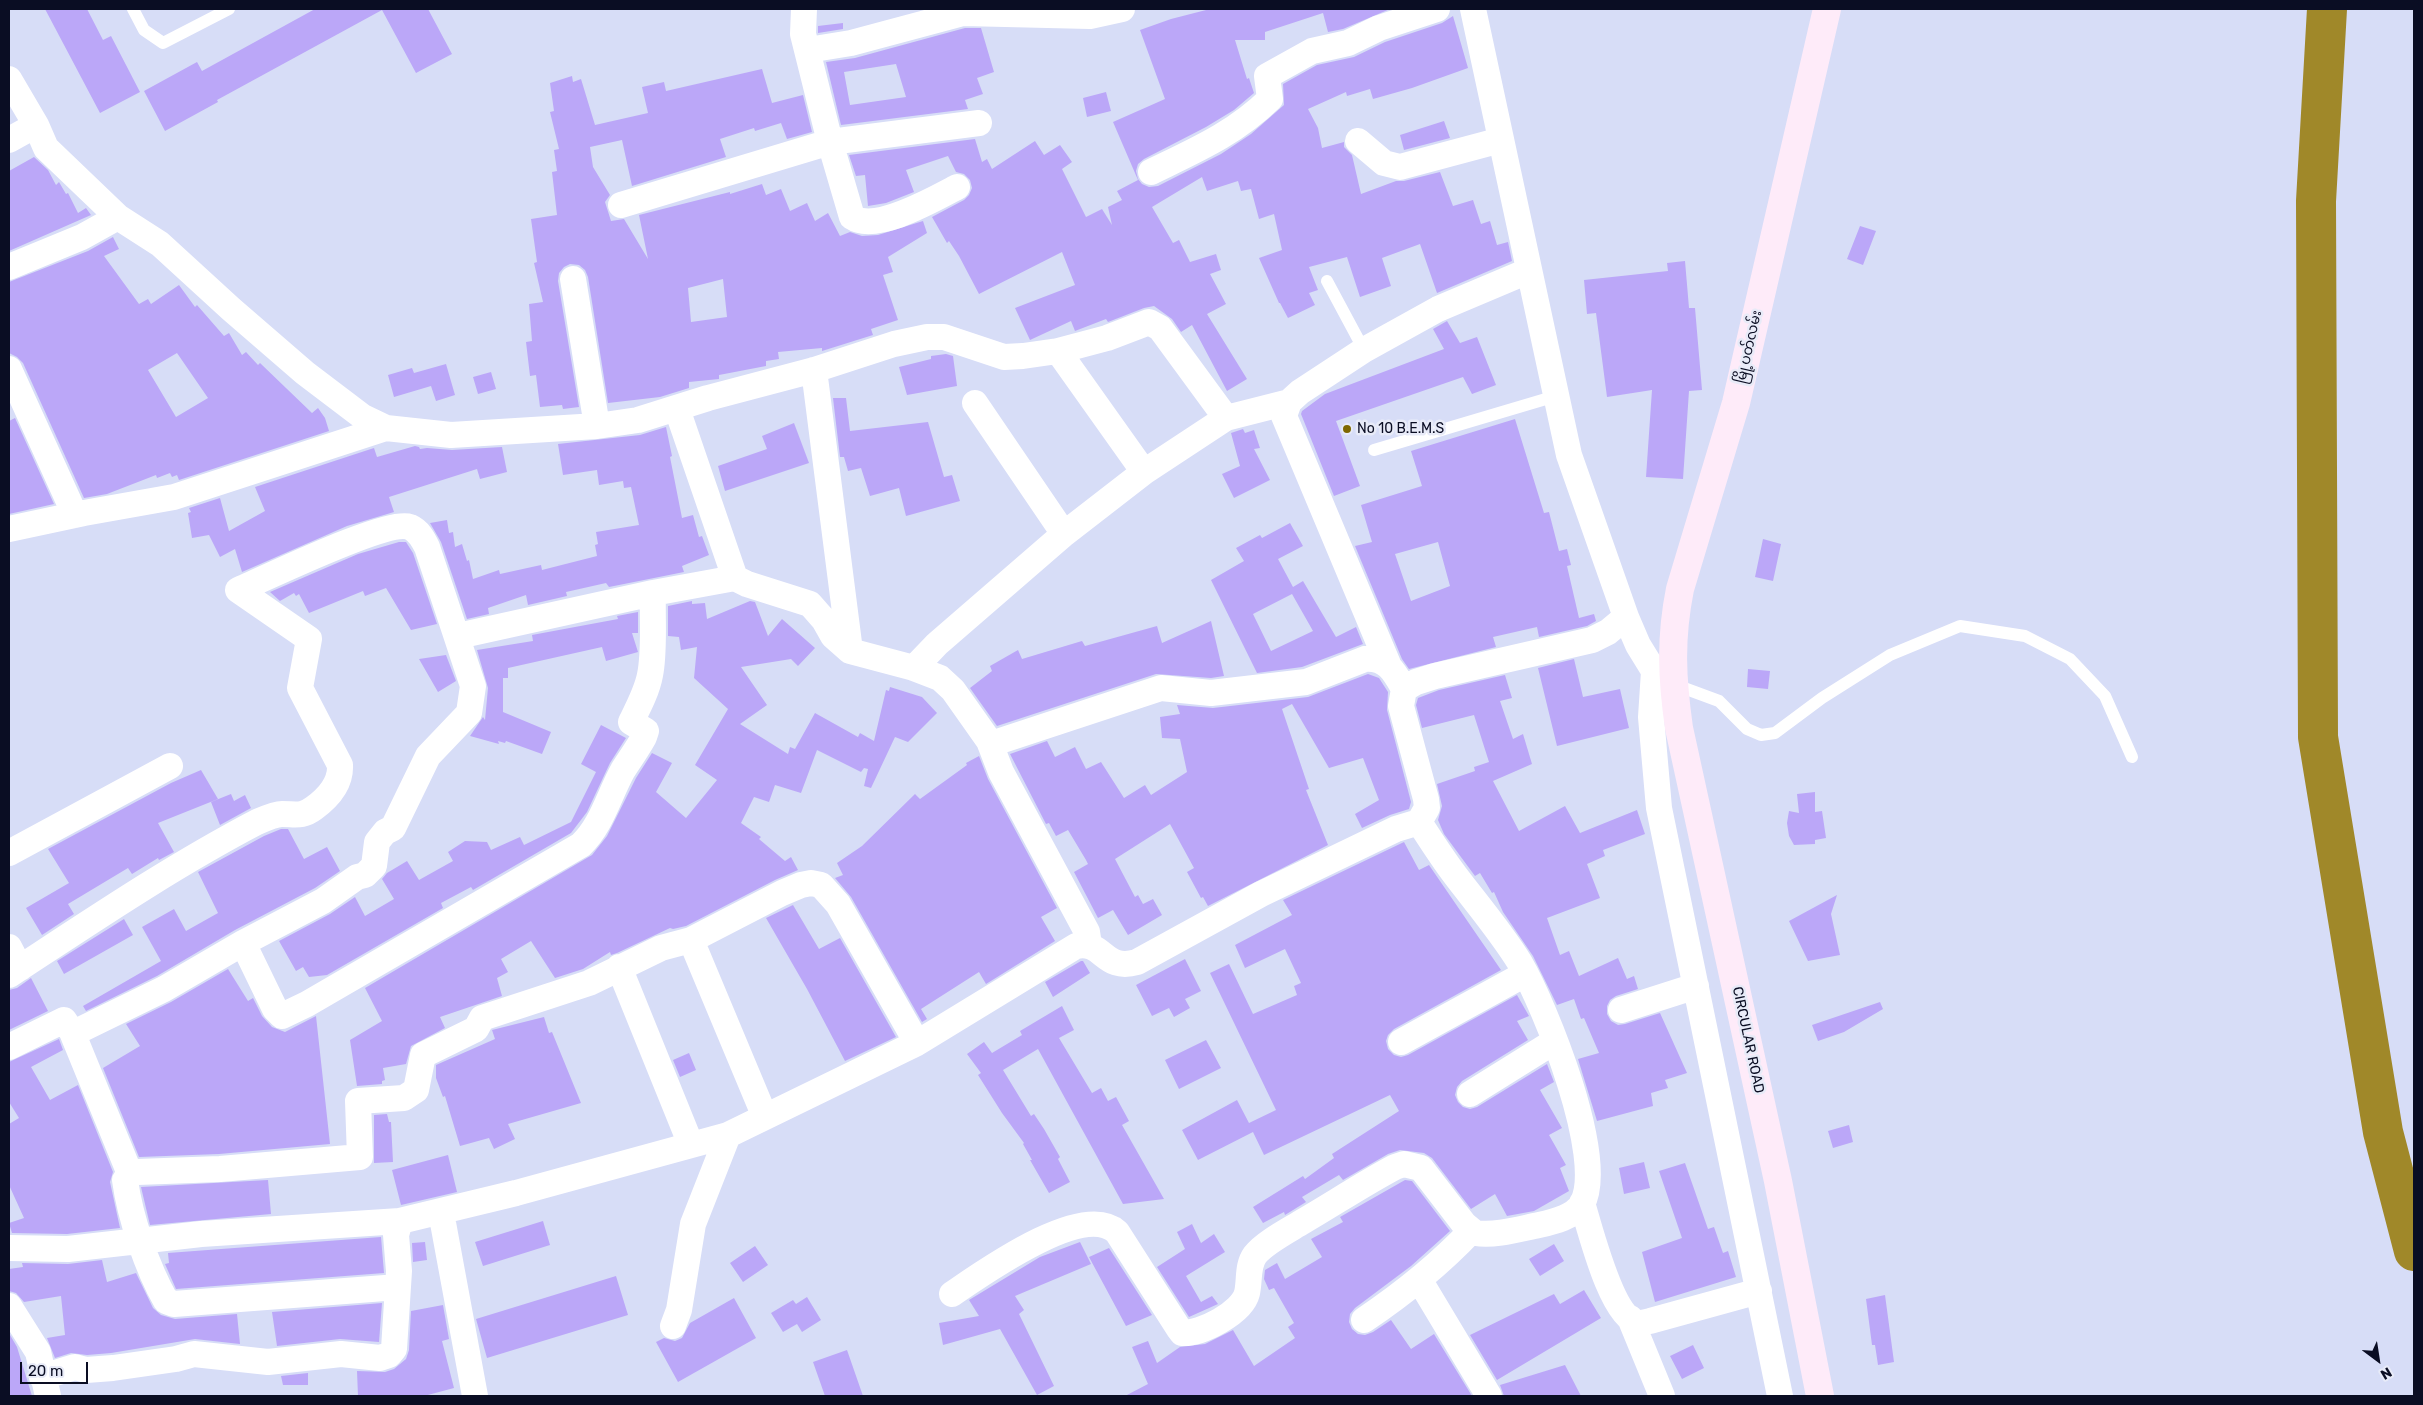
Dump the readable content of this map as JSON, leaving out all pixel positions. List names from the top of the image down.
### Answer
{
  "streets": {
    "main road": ["မြို့ပတ်လမ်း", "CIRCULAR ROAD"]
  },
  "crossings": [
    ["မြို့ပတ်လမ်း", "CIRCULAR ROAD"]
  ],
  "places": ["No 10 B.E.M.S"],
  "scale_bar": "20 m",
  "north": "bottom right"
}
